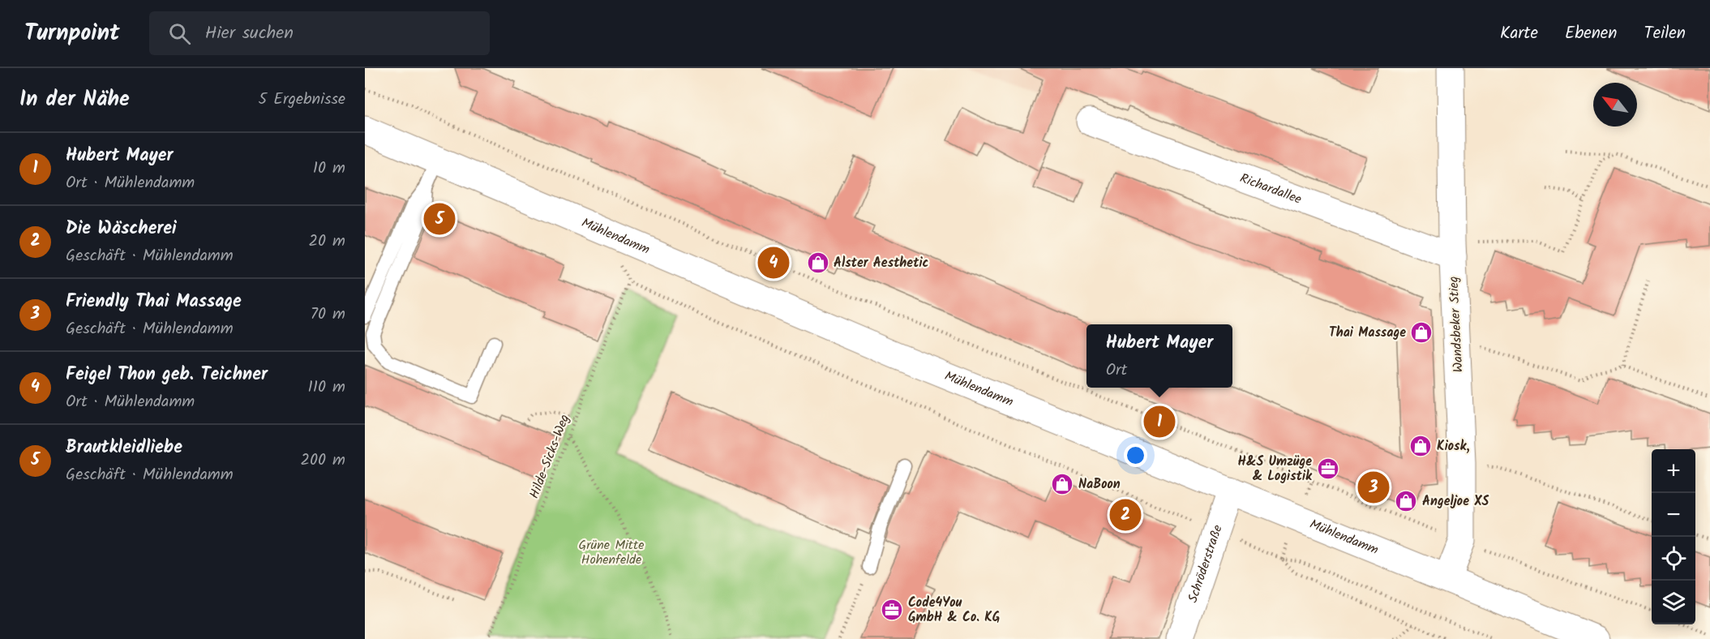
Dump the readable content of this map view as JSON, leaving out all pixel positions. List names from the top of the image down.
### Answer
{
  "streets": {
    "main road": [
      "Richardallee",
      "Mühlendamm",
      "Wandsbeker Stieg",
      "Schröderstraße"
    ],
    "path": ["Hilde-Sicks-Weg"]
  },
  "crossings": [
    ["Richardallee", "Wandsbeker Stieg"],
    ["Mühlendamm", "Wandsbeker Stieg"],
    ["Mühlendamm", "Schröderstraße"]
  ],
  "parks": ["Grüne Mitte Hohenfelde"],
  "places": {
    "shop": [
      "Alster Aesthetic",
      "Thai Massage",
      "Kiosk,",
      "NaBoon",
      "Angeljoe XS"
    ],
    "office": ["H&S Umzüge & Logistik", "Code4You GmbH & Co. KG"]
  },
  "north": "top left",
  "page": {
    "header": "Turnpoint",
    "search": "Hier suchen",
    "nav": ["Karte", "Ebenen", "Teilen"],
    "heading": ["In der Nähe", "5 Ergebnisse"],
    "list": [
      {
        "mark": "1",
        "name": "Hubert Mayer",
        "note": "Ort · Mühlendamm",
        "value": "10 m"
      },
      {
        "mark": "2",
        "name": "Die Wäscherei",
        "note": "Geschäft · Mühlendamm",
        "value": "20 m"
      },
      {
        "mark": "3",
        "name": "Friendly Thai Massage",
        "note": "Geschäft · Mühlendamm",
        "value": "70 m"
      },
      {
        "mark": "4",
        "name": "Feigel Thon geb. Teichner",
        "note": "Ort · Mühlendamm",
        "value": "110 m"
      },
      {
        "mark": "5",
        "name": "Brautkleidliebe",
        "note": "Geschäft · Mühlendamm",
        "value": "200 m"
      }
    ],
    "pins": [
      "5",
      "4",
      "1",
      "3",
      "2"
    ],
    "popup": ["Hubert Mayer", "Ort"],
    "map_buttons": ["+", "−"]
  }
}
